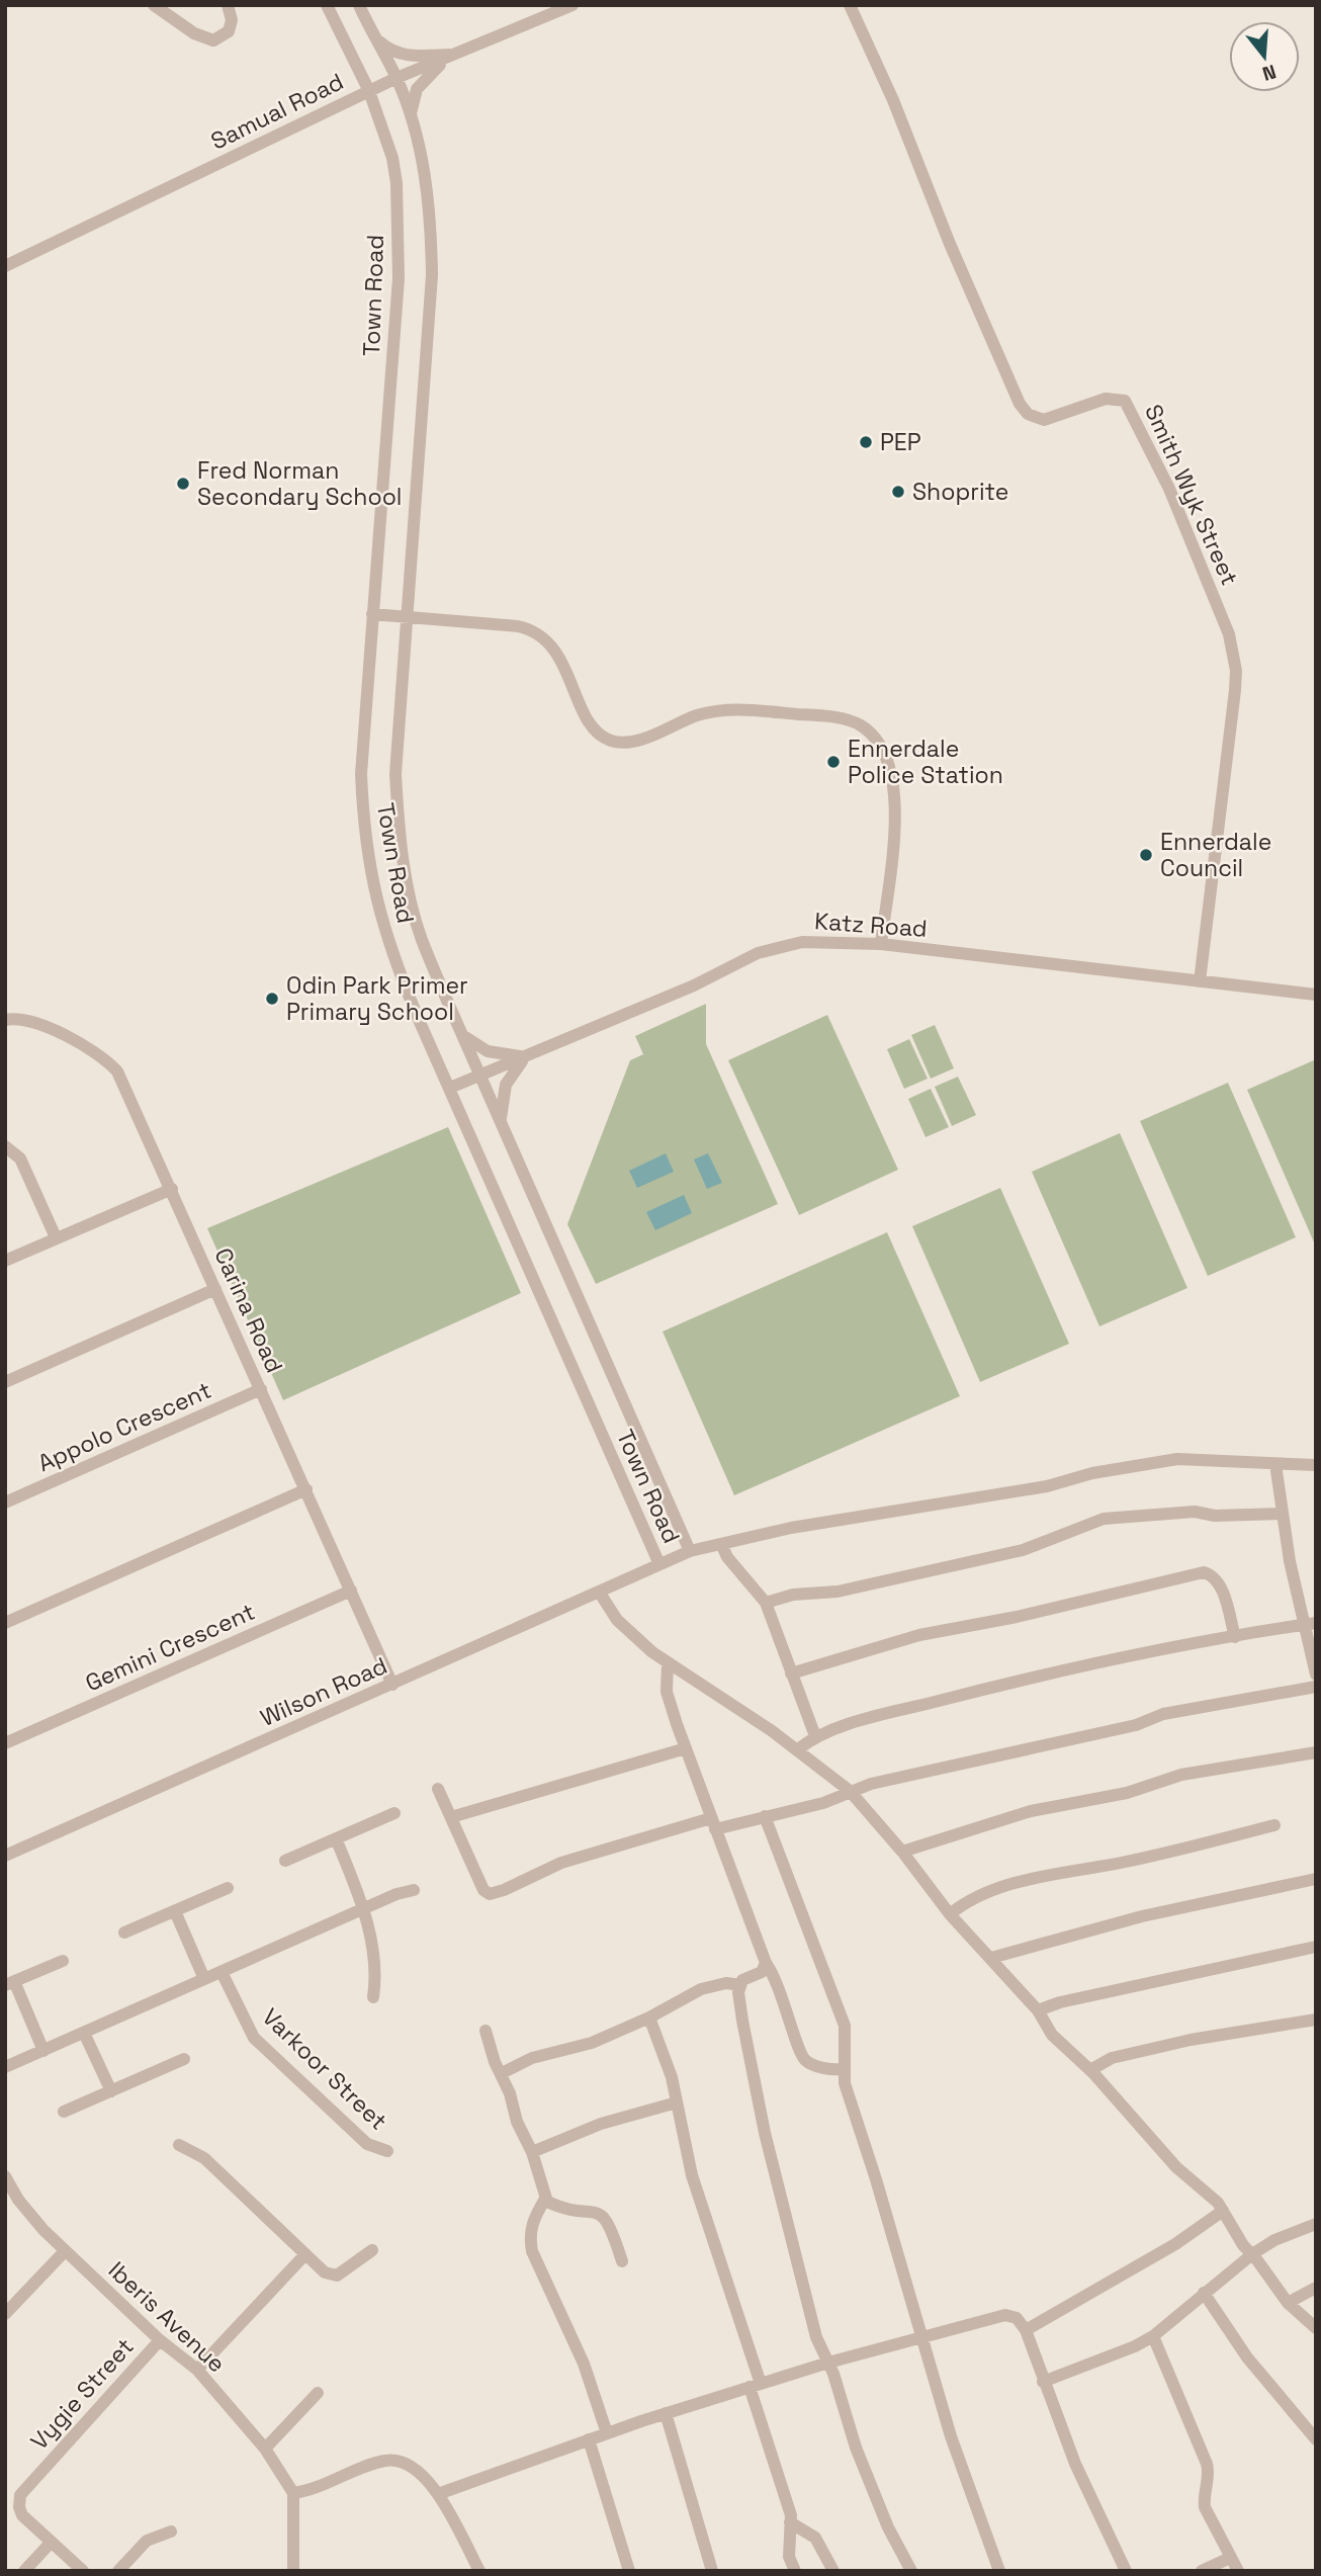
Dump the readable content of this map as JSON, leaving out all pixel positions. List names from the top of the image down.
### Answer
{
  "streets": {
    "street": [
      "Samual Road",
      "Town Road",
      "Smith Wyk Street",
      "Katz Road",
      "Carina Road",
      "Appolo Crescent",
      "Gemini Crescent",
      "Wilson Road",
      "Varkoor Street",
      "Iberis Avenue",
      "Vygie Street"
    ]
  },
  "crossings": [
    ["Samual Road", "Town Road"],
    ["Town Road", "Katz Road"],
    ["Town Road", "Wilson Road"],
    ["Smith Wyk Street", "Katz Road"],
    ["Carina Road", "Appolo Crescent"],
    ["Carina Road", "Gemini Crescent"],
    ["Carina Road", "Wilson Road"],
    ["Iberis Avenue", "Vygie Street"]
  ],
  "places": [
    "PEP",
    "Fred Norman Secondary School",
    "Shoprite",
    "Ennerdale Police Station",
    "Ennerdale Council",
    "Odin Park Primer Primary School"
  ],
  "north": "bottom"
}
